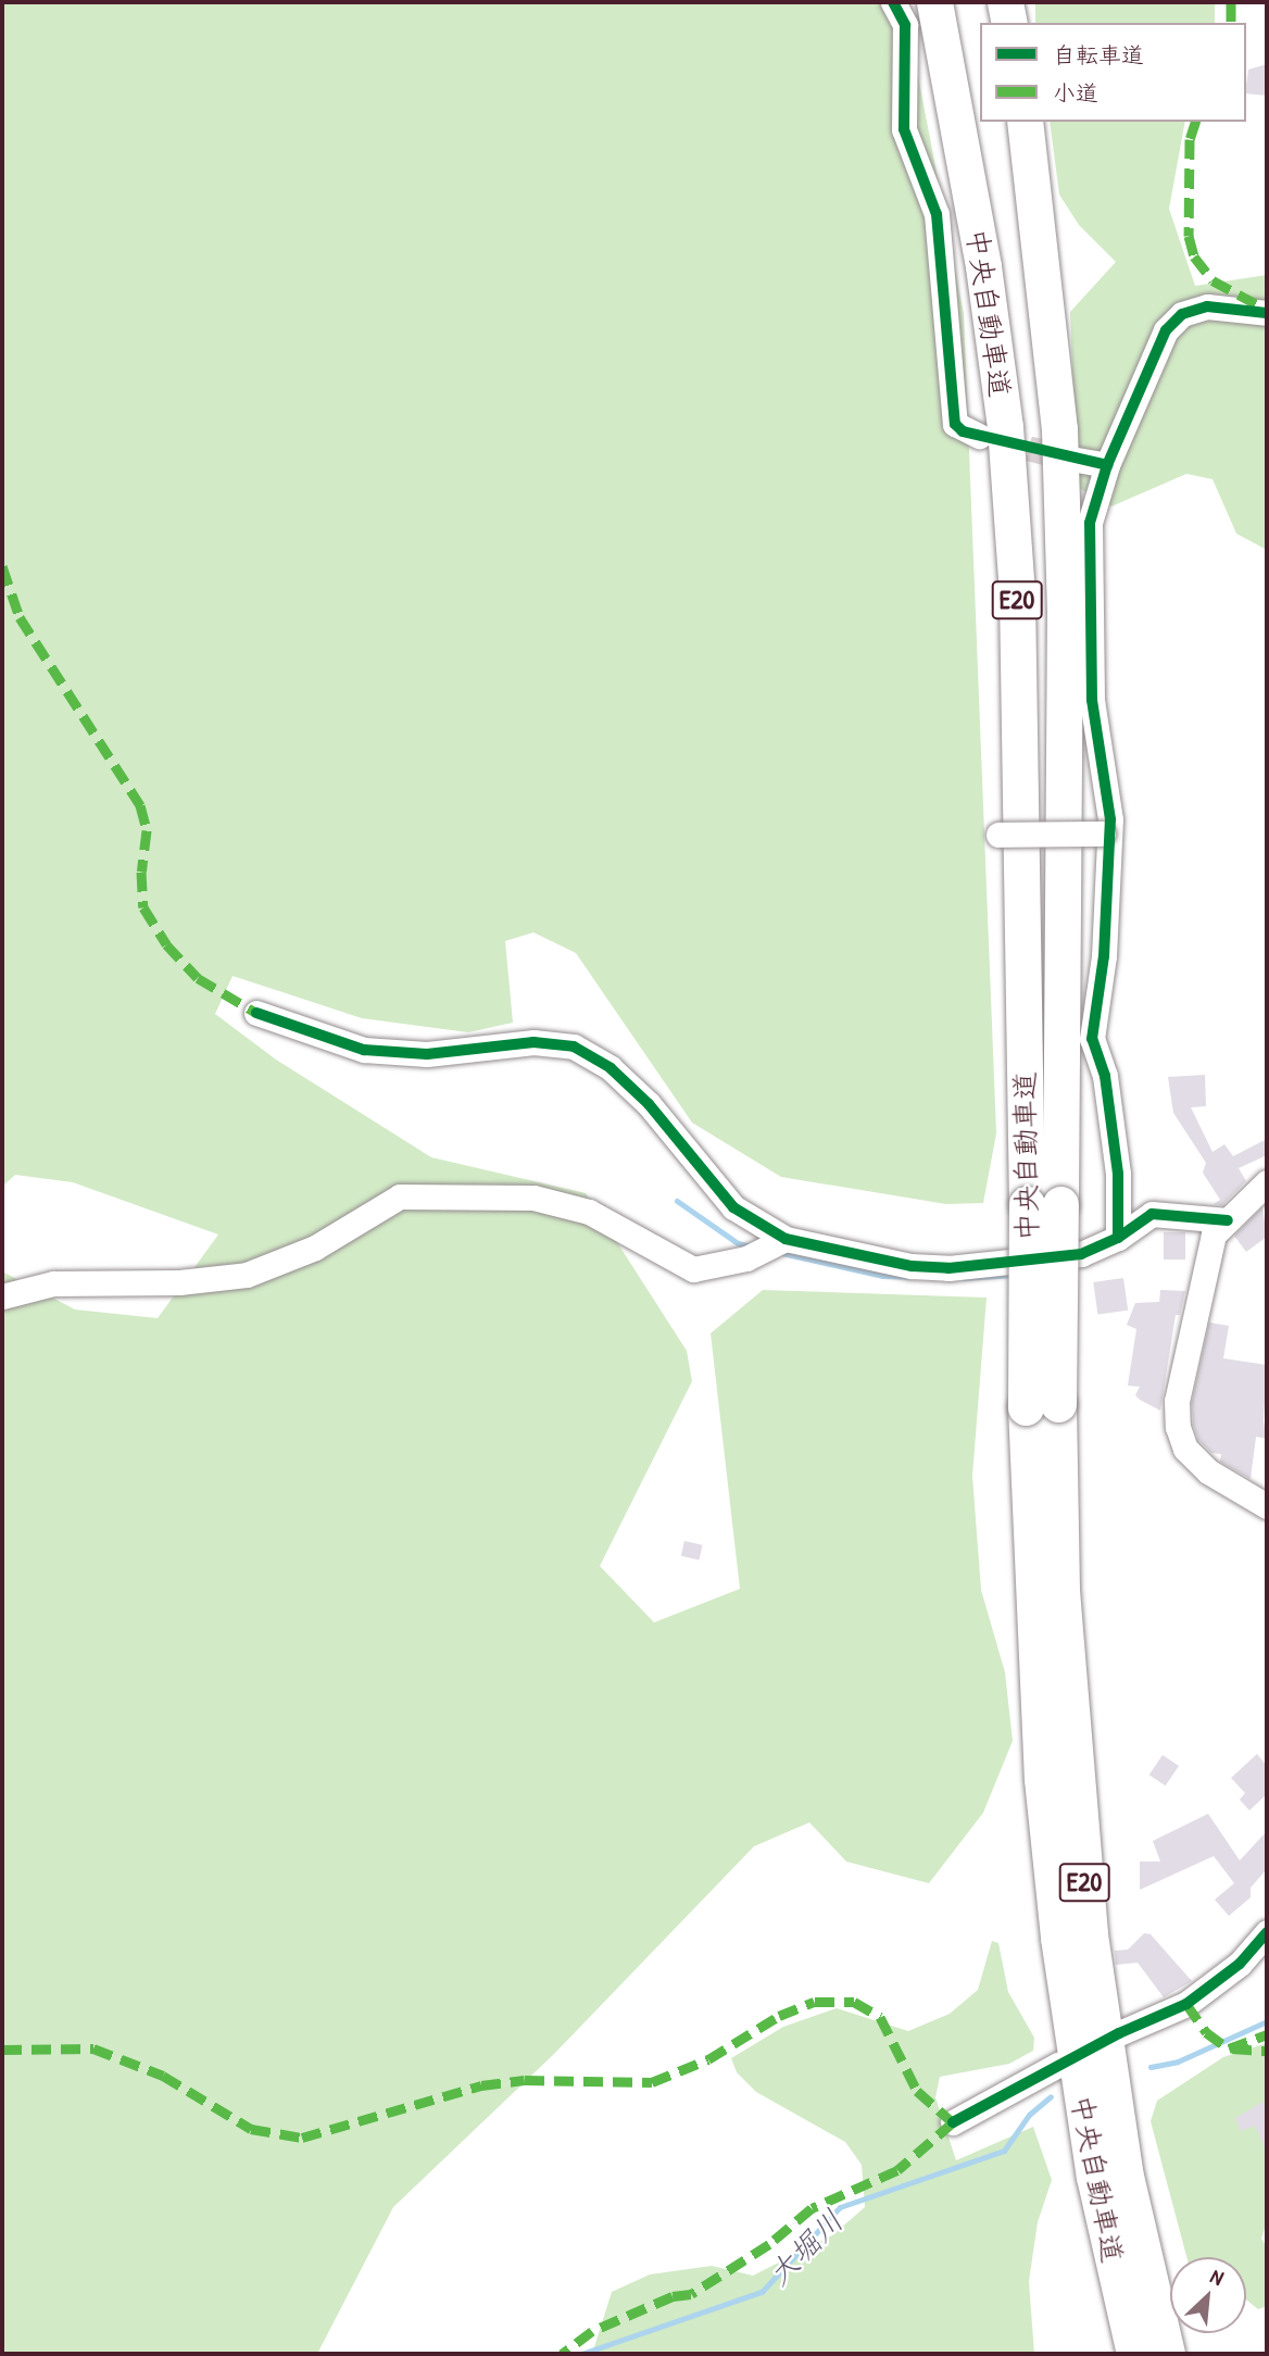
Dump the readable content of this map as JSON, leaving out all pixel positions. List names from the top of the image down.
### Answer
{
  "streets": {
    "highway": ["中央自動車道", "E20"]
  },
  "water": ["大堀川"],
  "legend": ["自転車道", "小道"],
  "north": "top right"
}
